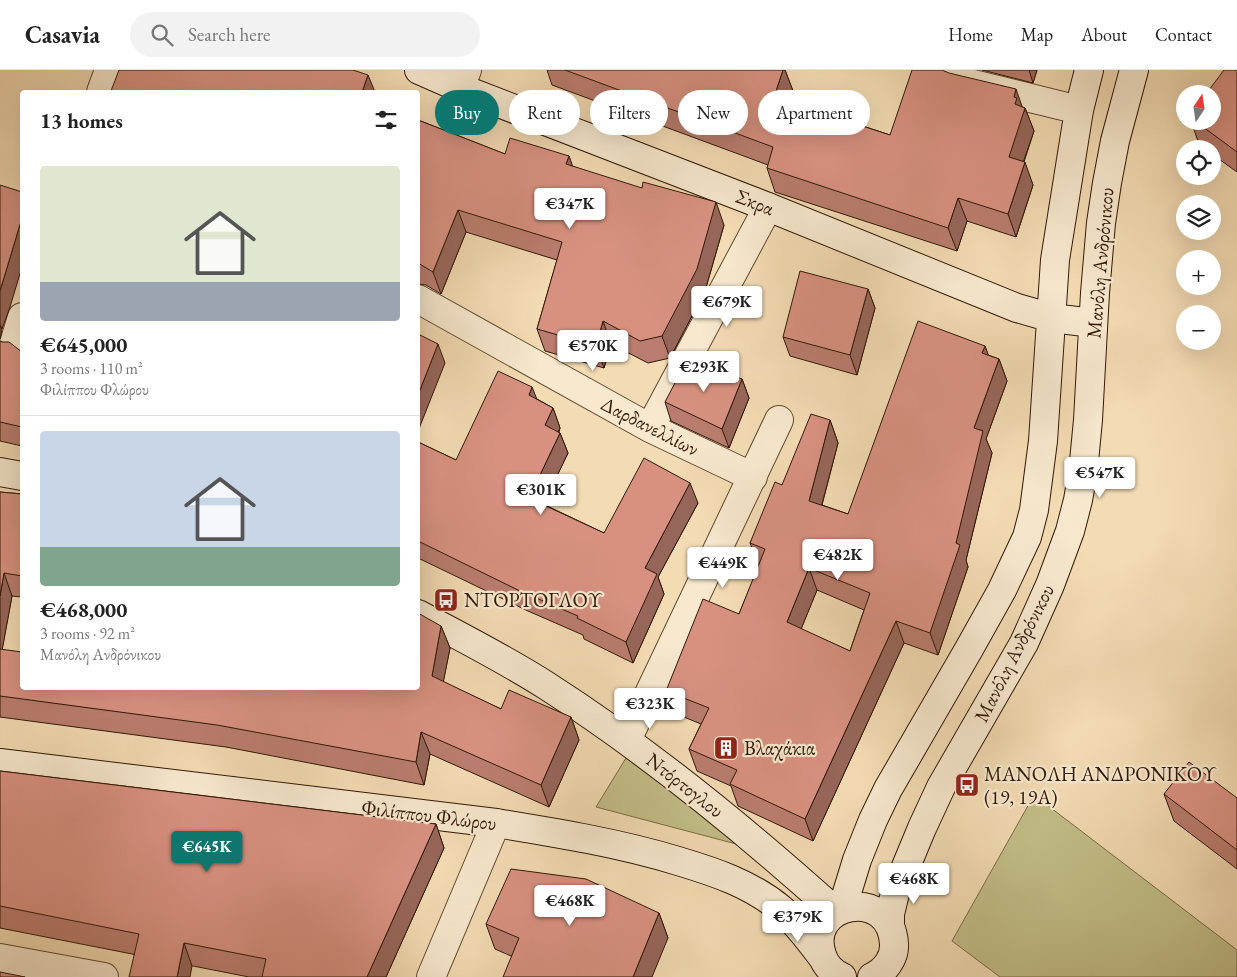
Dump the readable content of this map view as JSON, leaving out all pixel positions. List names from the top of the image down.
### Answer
{
  "streets": {
    "street": [
      "Σκρα",
      "Μανόλη Ανδρόνικου",
      "Δαρδανελλίων",
      "Ντόρτογλου",
      "Φιλίππου Φλώρου"
    ]
  },
  "crossings": [
    ["Σκρα", "Μανόλη Ανδρόνικου"],
    ["Μανόλη Ανδρόνικου", "Ντόρτογλου"],
    ["Μανόλη Ανδρόνικου", "Φιλίππου Φλώρου"]
  ],
  "places": {
    "bus stop": ["ΝΤΟΡΤΟΓΛΟΥ", "ΜΑΝΟΛΗ ΑΝΔΡΟΝΙΚΟΥ (19, 19Α)"],
    "building": ["Βλαχάκια"]
  },
  "north": "top",
  "page": {
    "header": "Casavia",
    "search": "Search here",
    "nav": [
      "Home",
      "Map",
      "About",
      "Contact"
    ],
    "map_buttons": ["+", "−"],
    "chip": [
      "Buy",
      "Rent",
      "Filters",
      "New",
      "Apartment"
    ],
    "heading": "13 homes",
    "list": [
      {
        "name": "€645,000",
        "note": "3 rooms · 110 m² · Φιλίππου Φλώρου"
      },
      {
        "name": "€468,000",
        "note": "3 rooms · 92 m² · Μανόλη Ανδρόνικου"
      }
    ],
    "price": [
      "€347K",
      "€679K",
      "€570K",
      "€293K",
      "€547K",
      "€301K",
      "€482K",
      "€449K",
      "€323K",
      "€645K",
      "€468K",
      "€468K",
      "€379K"
    ]
  }
}
